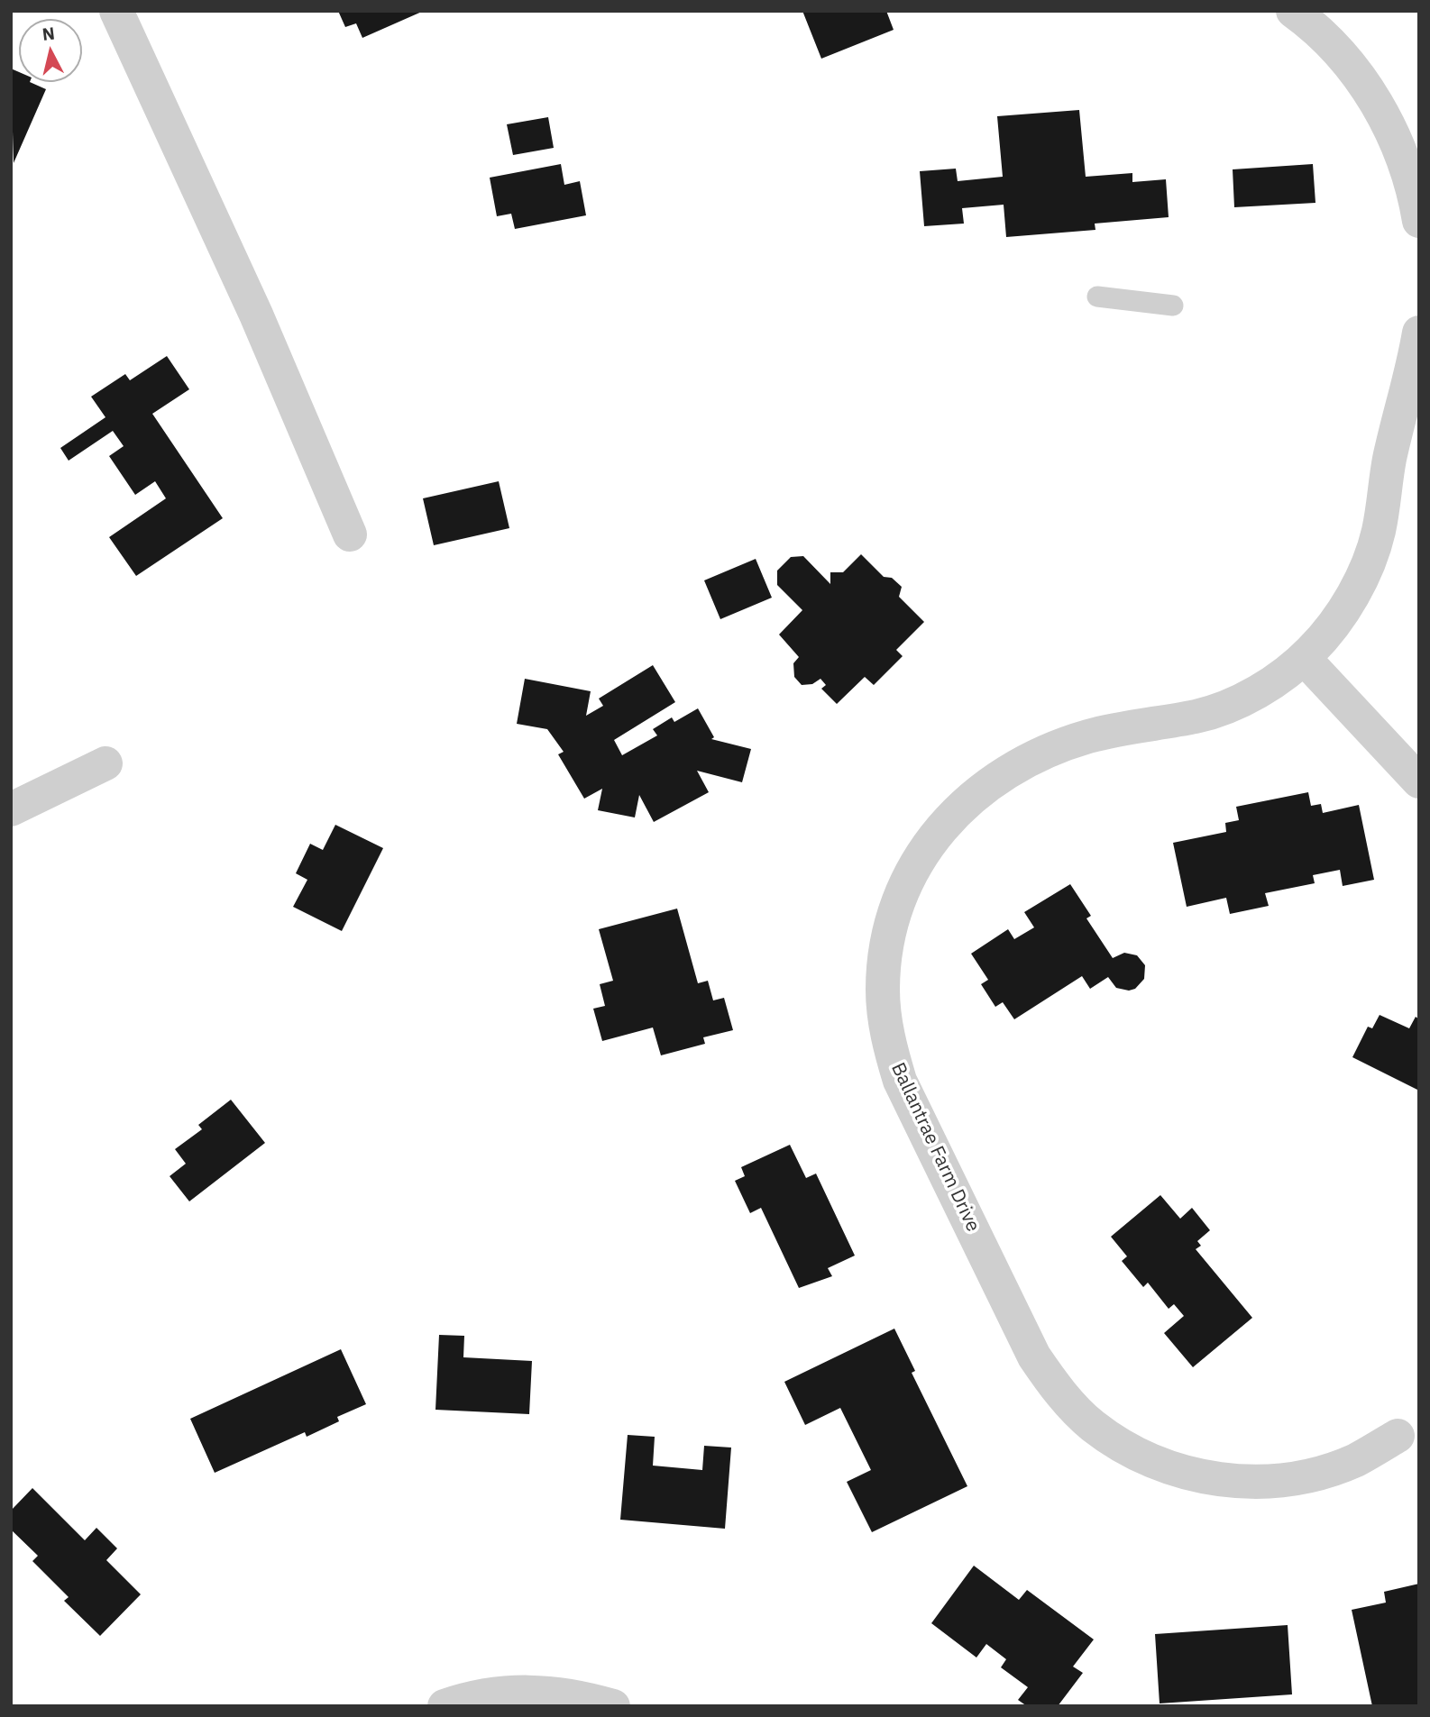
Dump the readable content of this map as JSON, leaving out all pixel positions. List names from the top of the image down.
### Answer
{
  "streets": {
    "street": ["Ballantrae Farm Drive"]
  },
  "north": "top"
}
